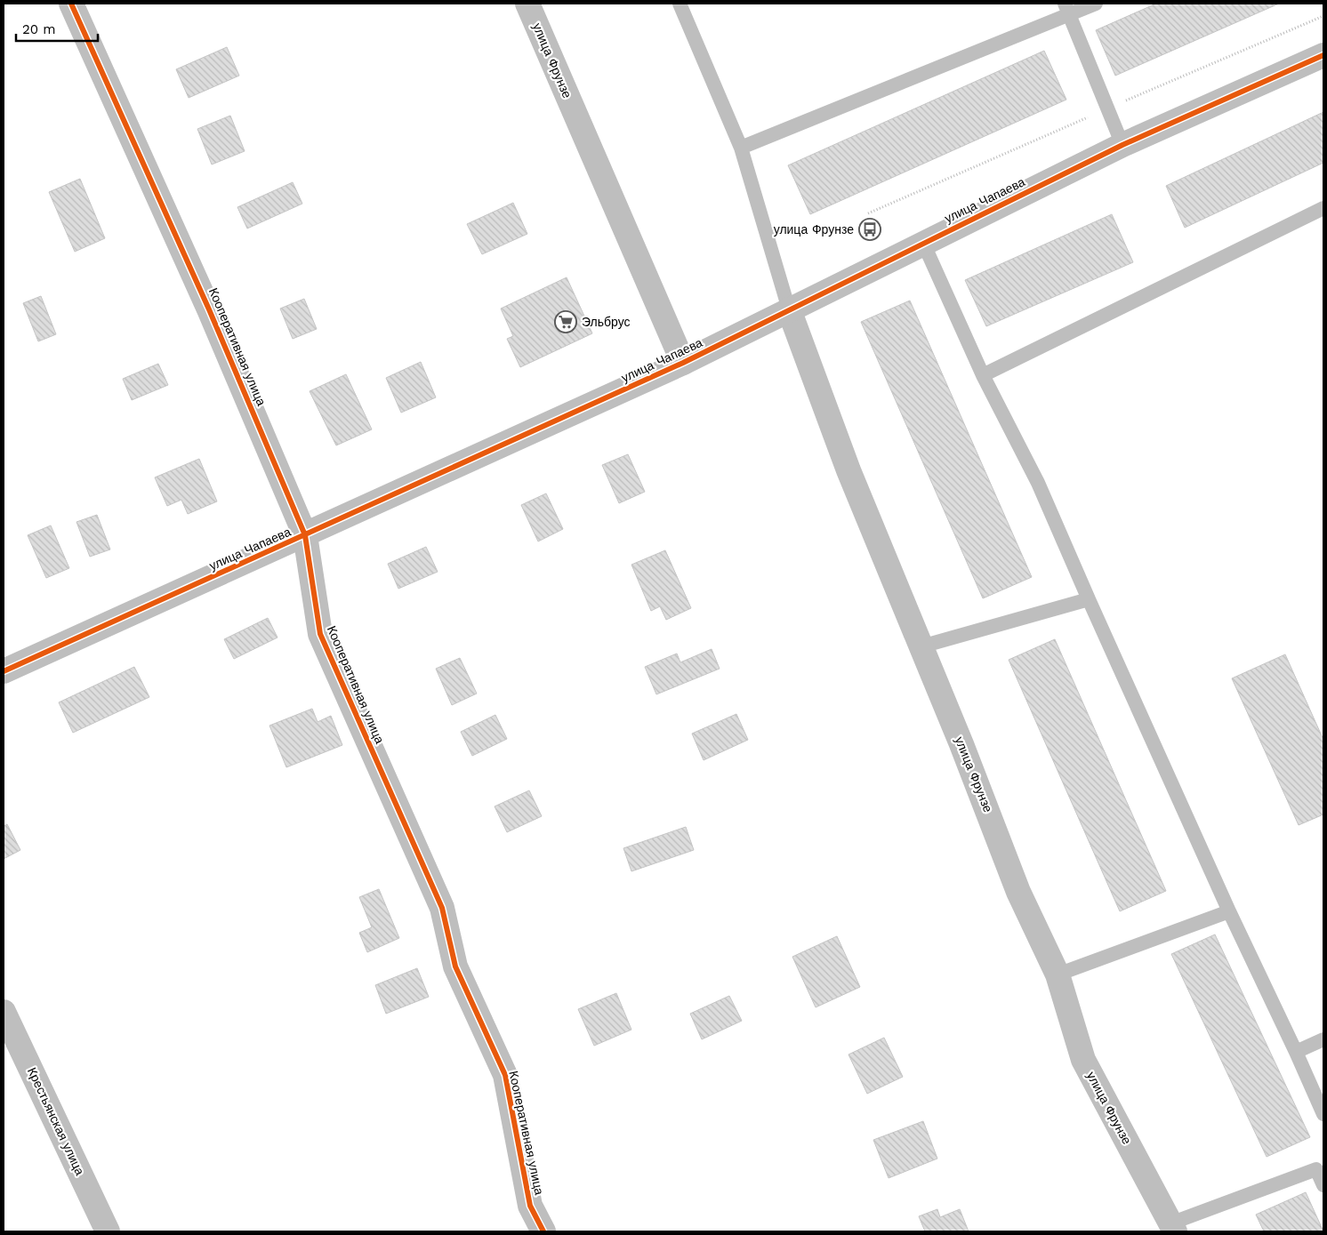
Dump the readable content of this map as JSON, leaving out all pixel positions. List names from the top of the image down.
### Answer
{
  "streets": {
    "street": [
      "улица Фрунзе",
      "улица Чапаева",
      "Кооперативная улица",
      "Крестьянская улица"
    ]
  },
  "crossings": [
    ["улица Фрунзе", "улица Чапаева"],
    ["улица Чапаева", "Кооперативная улица"]
  ],
  "places": {
    "bus stop": ["улица Фрунзе"],
    "supermarket": ["Эльбрус"]
  },
  "scale_bar": "20 m"
}
